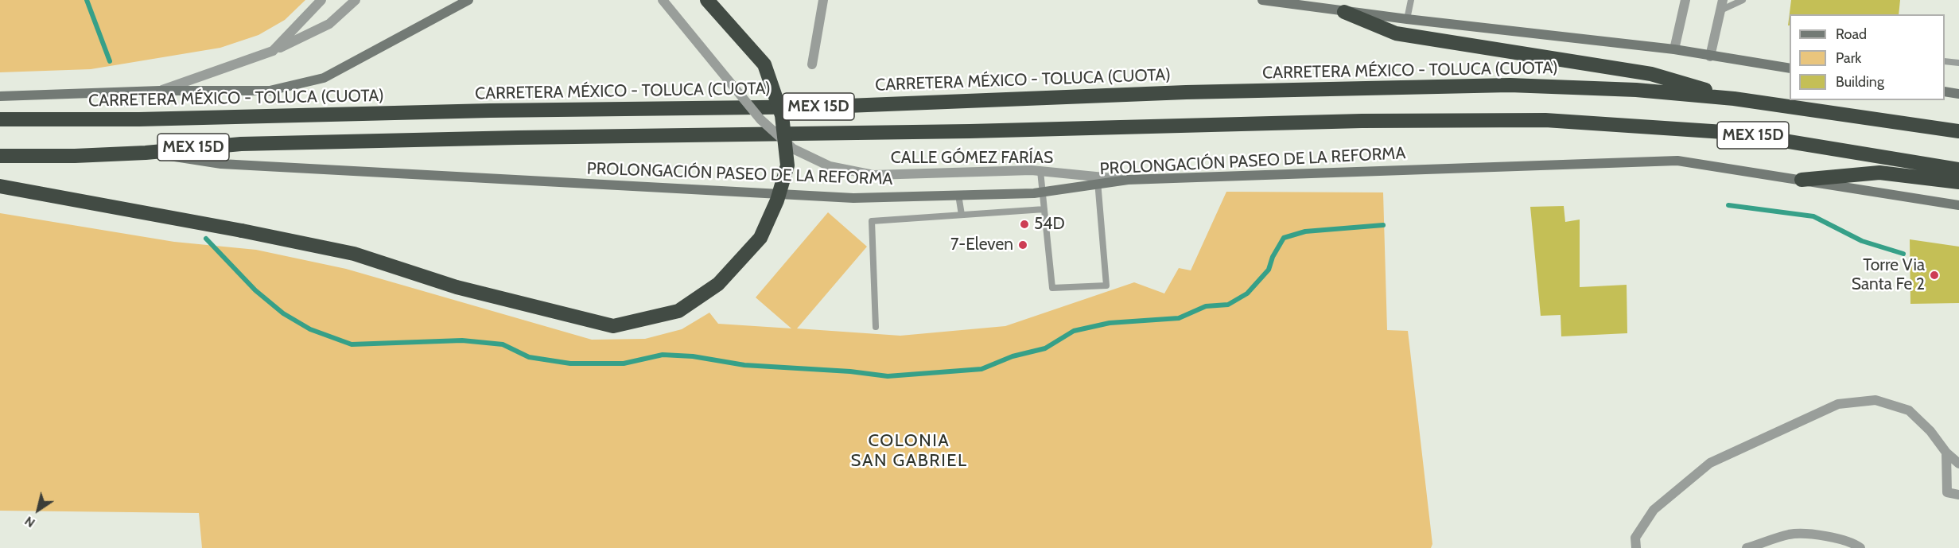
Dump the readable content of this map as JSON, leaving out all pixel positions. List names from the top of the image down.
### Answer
{
  "streets": {
    "highway": ["CARRETERA MÉXICO - TOLUCA (CUOTA)", "MEX 15D"],
    "main road": ["PROLONGACIÓN PASEO DE LA REFORMA"],
    "street": ["CALLE GÓMEZ FARÍAS"]
  },
  "crossings": [
    ["MEX 15D", "PROLONGACIÓN PASEO DE LA REFORMA"],
    ["CALLE GÓMEZ FARÍAS", "PROLONGACIÓN PASEO DE LA REFORMA"]
  ],
  "districts": ["COLONIA SAN GABRIEL"],
  "places": ["54D", "7-Eleven", "Torre Via Santa Fe 2"],
  "legend": ["Road", "Park", "Building"],
  "north": "bottom left"
}
